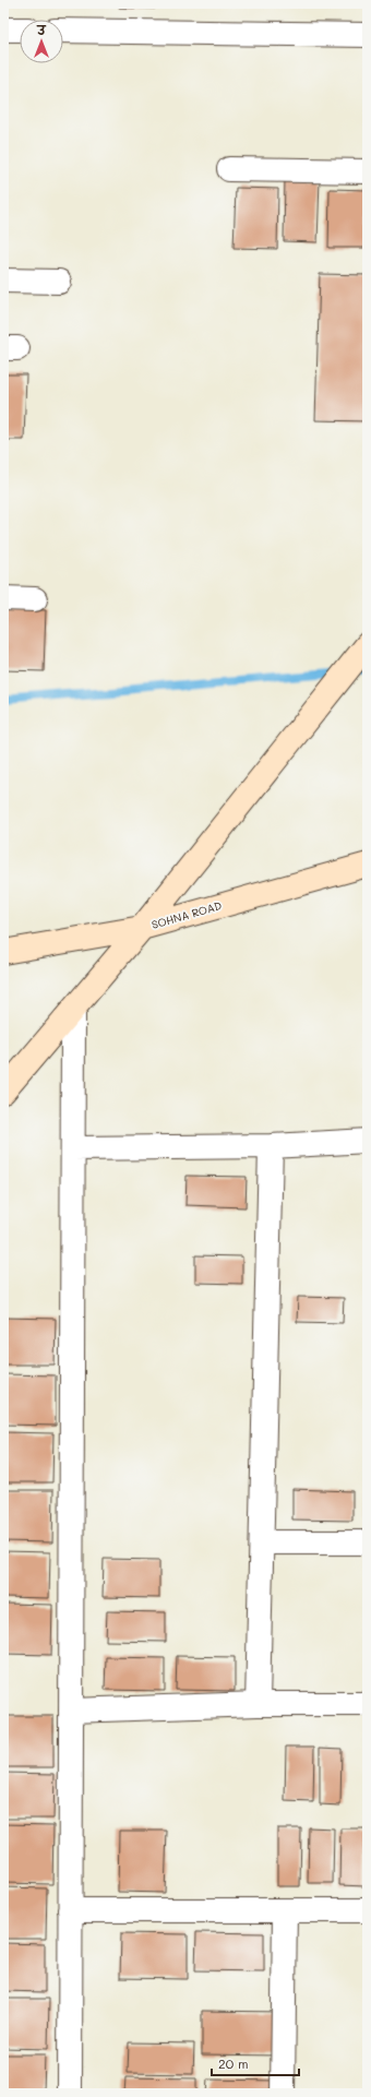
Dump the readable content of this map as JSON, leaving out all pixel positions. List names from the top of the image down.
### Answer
{
  "streets": {
    "street": ["SOHNA ROAD"]
  },
  "scale_bar": "20 m",
  "north": "top"
}
